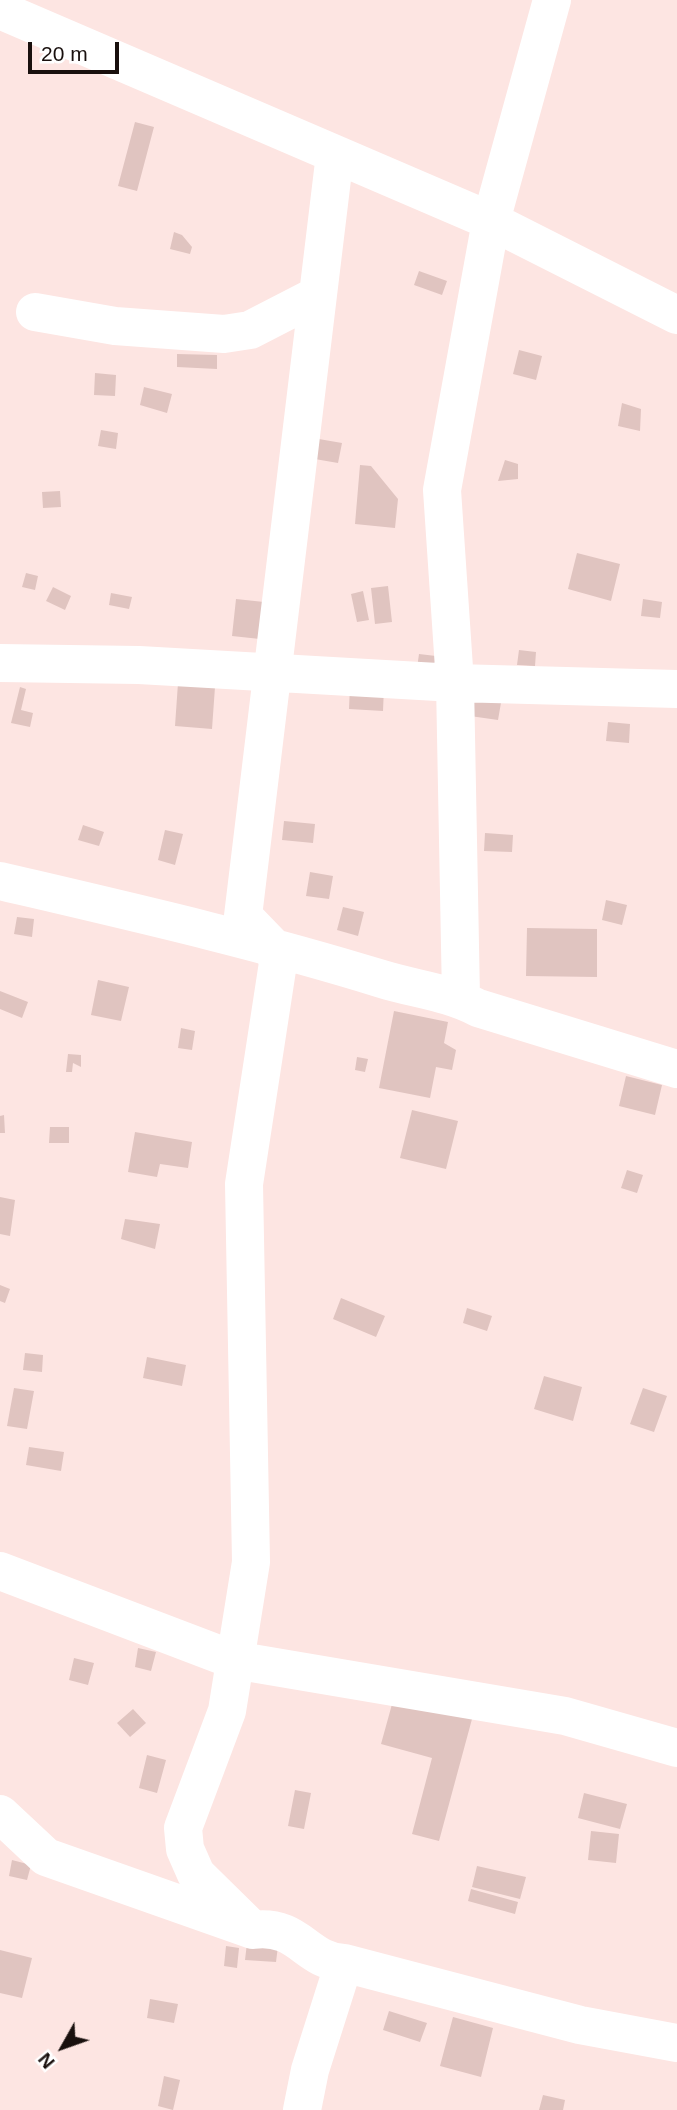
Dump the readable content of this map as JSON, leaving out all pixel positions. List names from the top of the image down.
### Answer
{
  "scale_bar": "20 m",
  "north": "bottom left"
}
